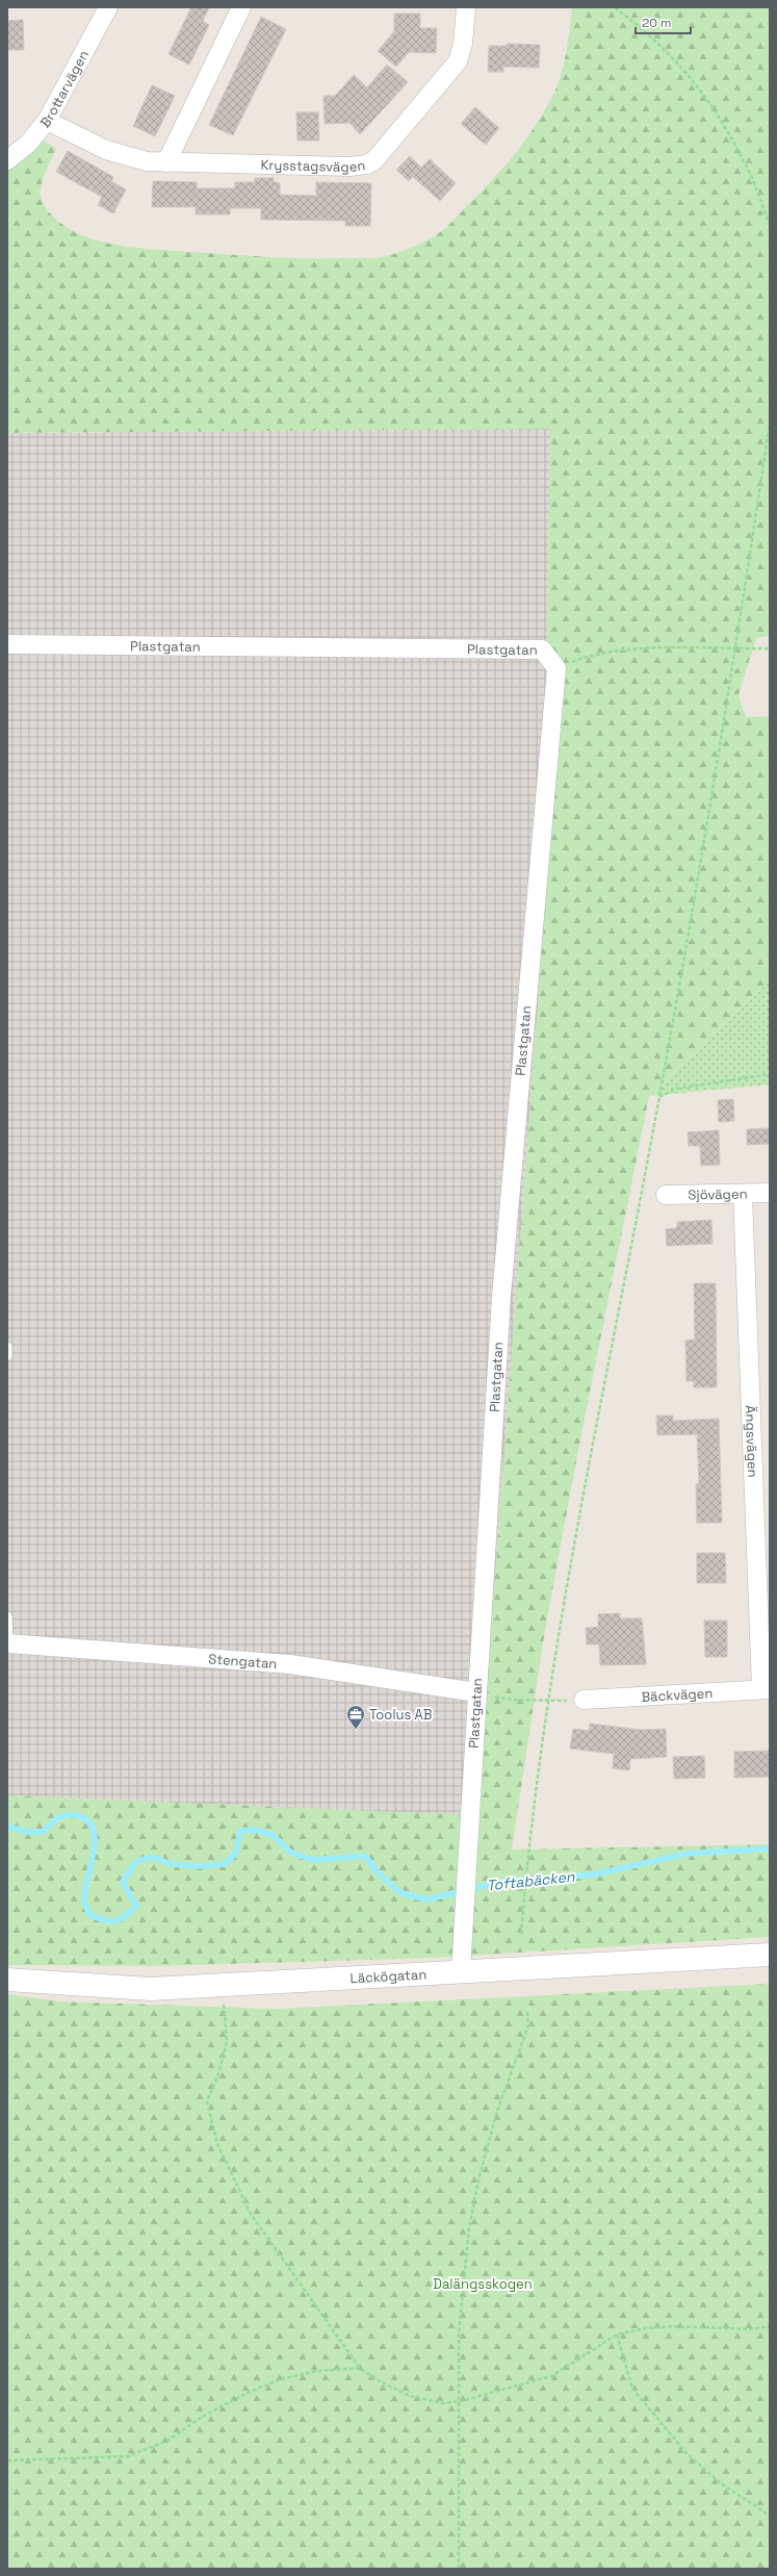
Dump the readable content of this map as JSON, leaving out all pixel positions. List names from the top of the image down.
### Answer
{
  "streets": {
    "main road": ["Läckögatan"],
    "street": [
      "Brottarvägen",
      "Krysstagsvägen",
      "Plastgatan",
      "Sjövägen",
      "Ängsvägen",
      "Stengatan",
      "Bäckvägen"
    ]
  },
  "crossings": [
    ["Brottarvägen", "Krysstagsvägen"],
    ["Plastgatan", "Stengatan"],
    ["Plastgatan", "Läckögatan"],
    ["Sjövägen", "Ängsvägen"],
    ["Ängsvägen", "Bäckvägen"]
  ],
  "water": ["Toftabäcken"],
  "parks": ["Dalängsskogen"],
  "places": {
    "office": ["Toolus AB"]
  },
  "scale_bar": "20 m"
}
